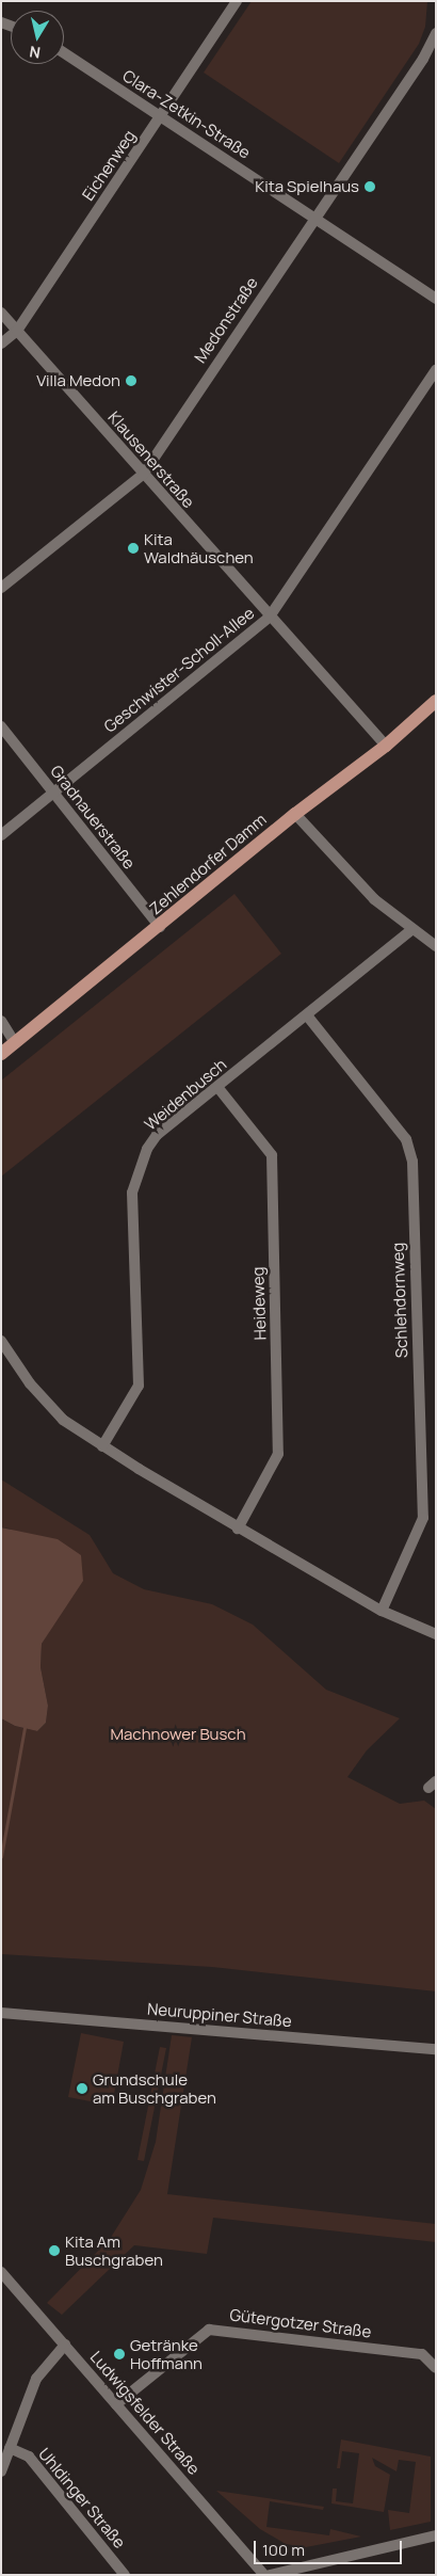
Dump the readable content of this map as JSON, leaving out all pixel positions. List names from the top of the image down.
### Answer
{
  "streets": {
    "main road": ["Zehlendorfer Damm"],
    "street": [
      "Clara-Zetkin-Straße",
      "Eichenweg",
      "Medonstraße",
      "Klausenerstraße",
      "Geschwister-Scholl-Allee",
      "Gradnauerstraße",
      "Weidenbusch",
      "Schlehdornweg",
      "Heideweg",
      "Neuruppiner Straße",
      "Gütergotzer Straße",
      "Ludwigsfelder Straße",
      "Uhldinger Straße"
    ]
  },
  "crossings": [
    ["Clara-Zetkin-Straße", "Eichenweg"],
    ["Clara-Zetkin-Straße", "Medonstraße"],
    ["Eichenweg", "Klausenerstraße"],
    ["Medonstraße", "Klausenerstraße"],
    ["Klausenerstraße", "Geschwister-Scholl-Allee"],
    ["Klausenerstraße", "Zehlendorfer Damm"],
    ["Geschwister-Scholl-Allee", "Gradnauerstraße"],
    ["Gradnauerstraße", "Zehlendorfer Damm"],
    ["Weidenbusch", "Schlehdornweg"],
    ["Weidenbusch", "Heideweg"],
    ["Gütergotzer Straße", "Ludwigsfelder Straße"]
  ],
  "parks": ["Machnower Busch"],
  "places": [
    "Kita Spielhaus",
    "Villa Medon",
    "Kita Waldhäuschen",
    "Grundschule am Buschgraben",
    "Kita Am Buschgraben",
    "Getränke Hoffmann"
  ],
  "scale_bar": "100 m",
  "north": "bottom"
}
